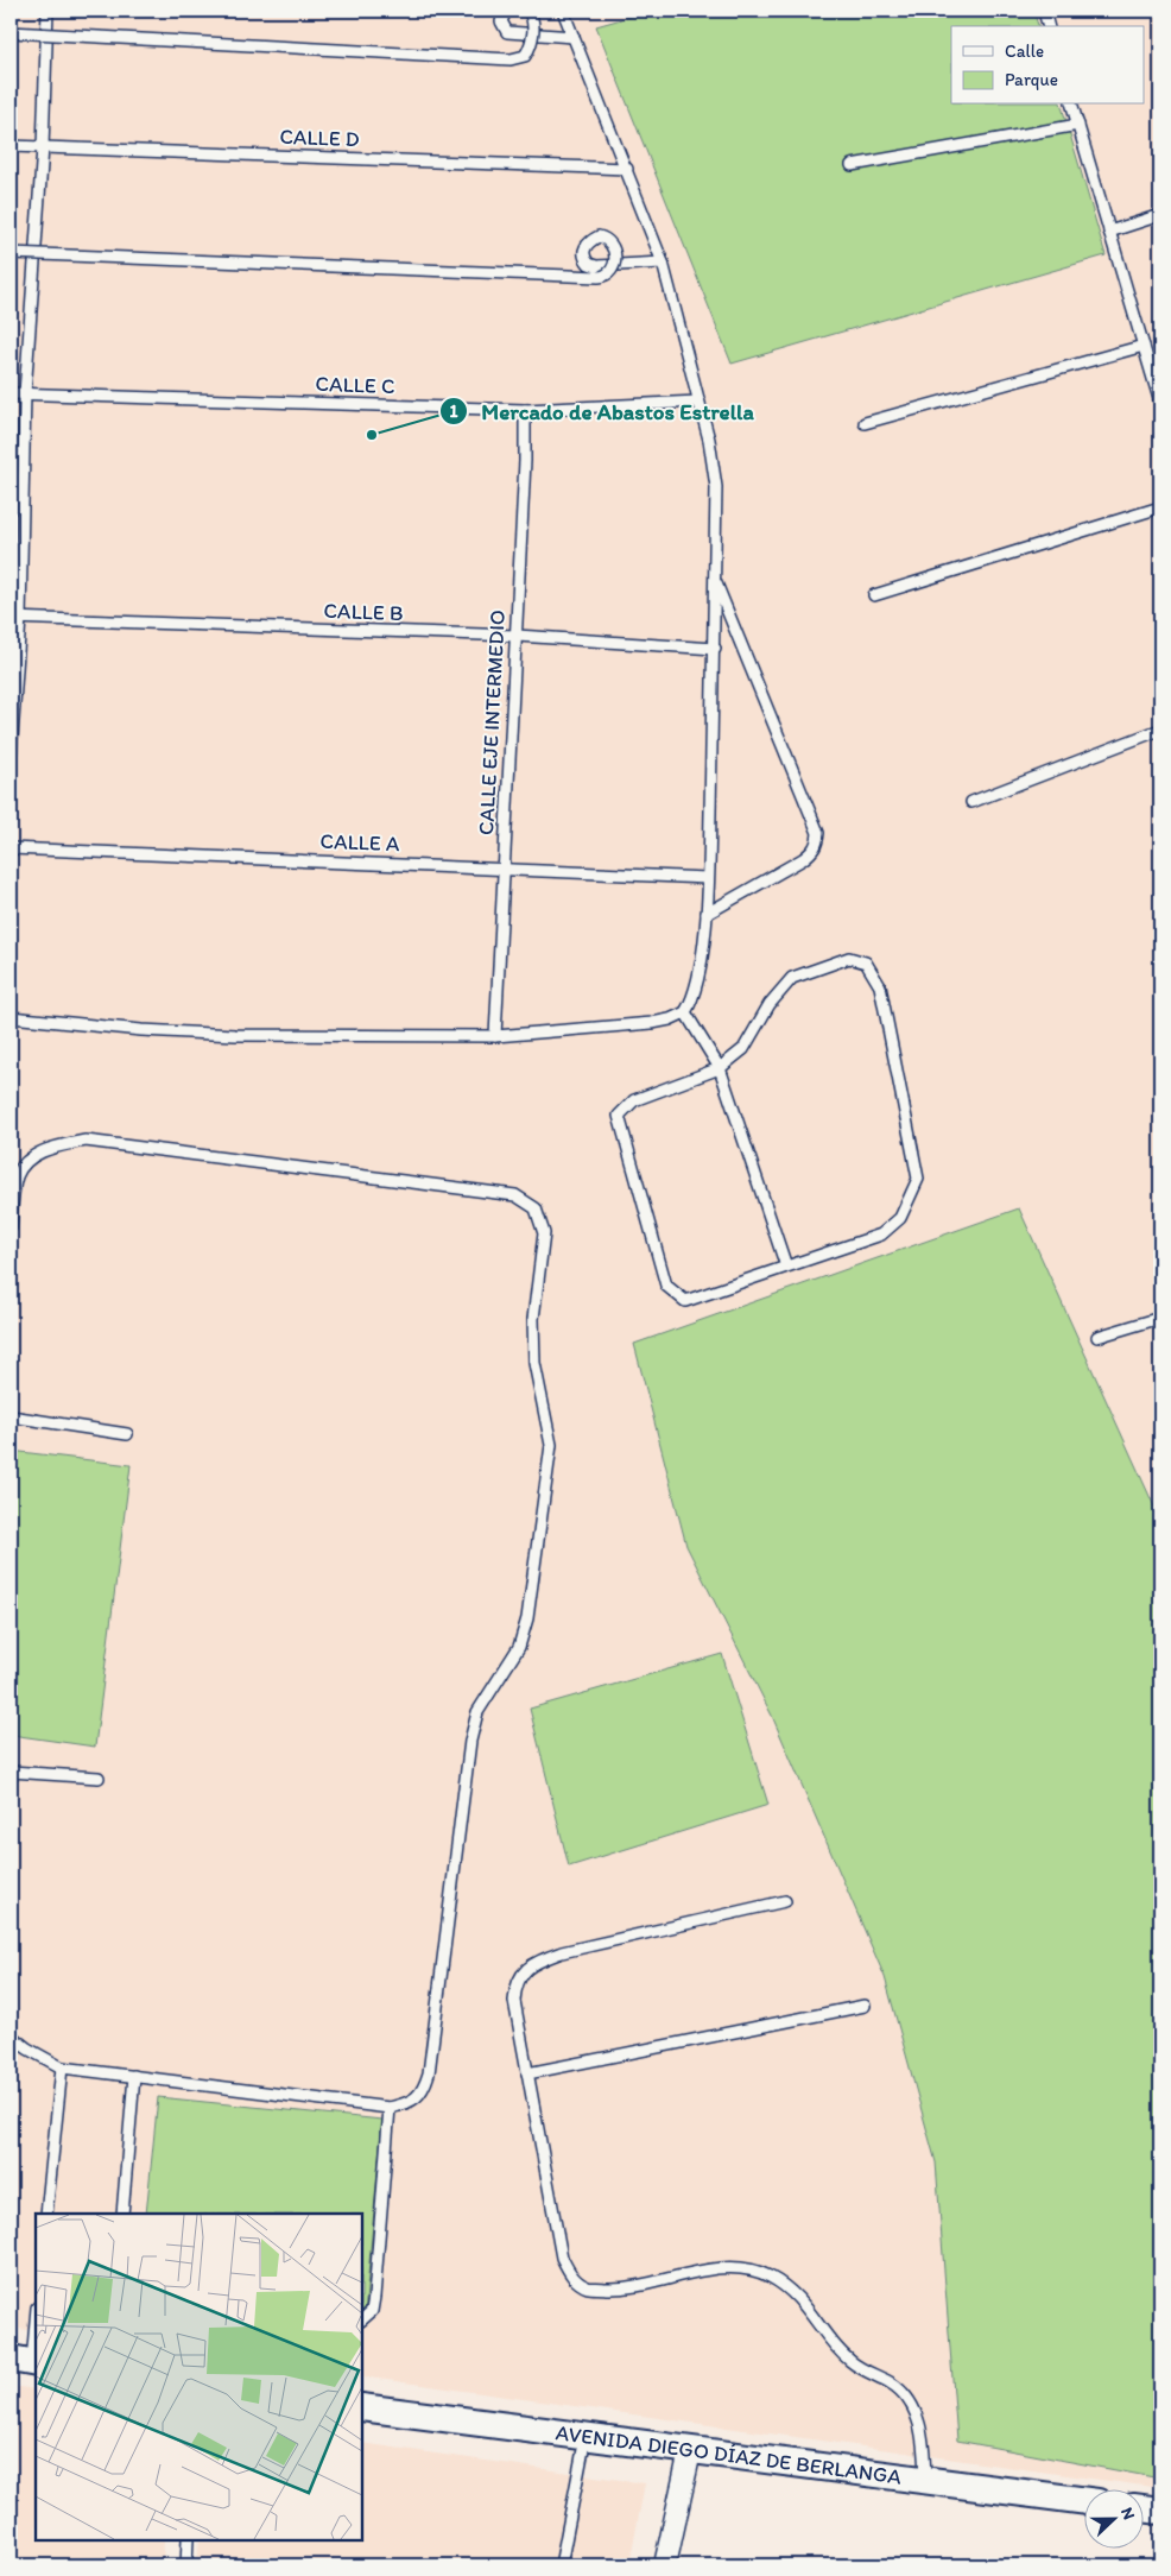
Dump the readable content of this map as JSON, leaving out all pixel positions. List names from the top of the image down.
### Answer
{
  "streets": {
    "street": ["AVENIDA DIEGO DÍAZ DE BERLANGA"],
    "lane": [
      "CALLE D",
      "CALLE C",
      "CALLE B",
      "CALLE EJE INTERMEDIO",
      "CALLE A"
    ]
  },
  "crossings": [
    ["CALLE C", "CALLE EJE INTERMEDIO"],
    ["CALLE B", "CALLE EJE INTERMEDIO"],
    ["CALLE EJE INTERMEDIO", "CALLE A"]
  ],
  "places": ["Mercado de Abastos Estrella"],
  "legend": ["Calle", "Parque"],
  "north": "right"
}
